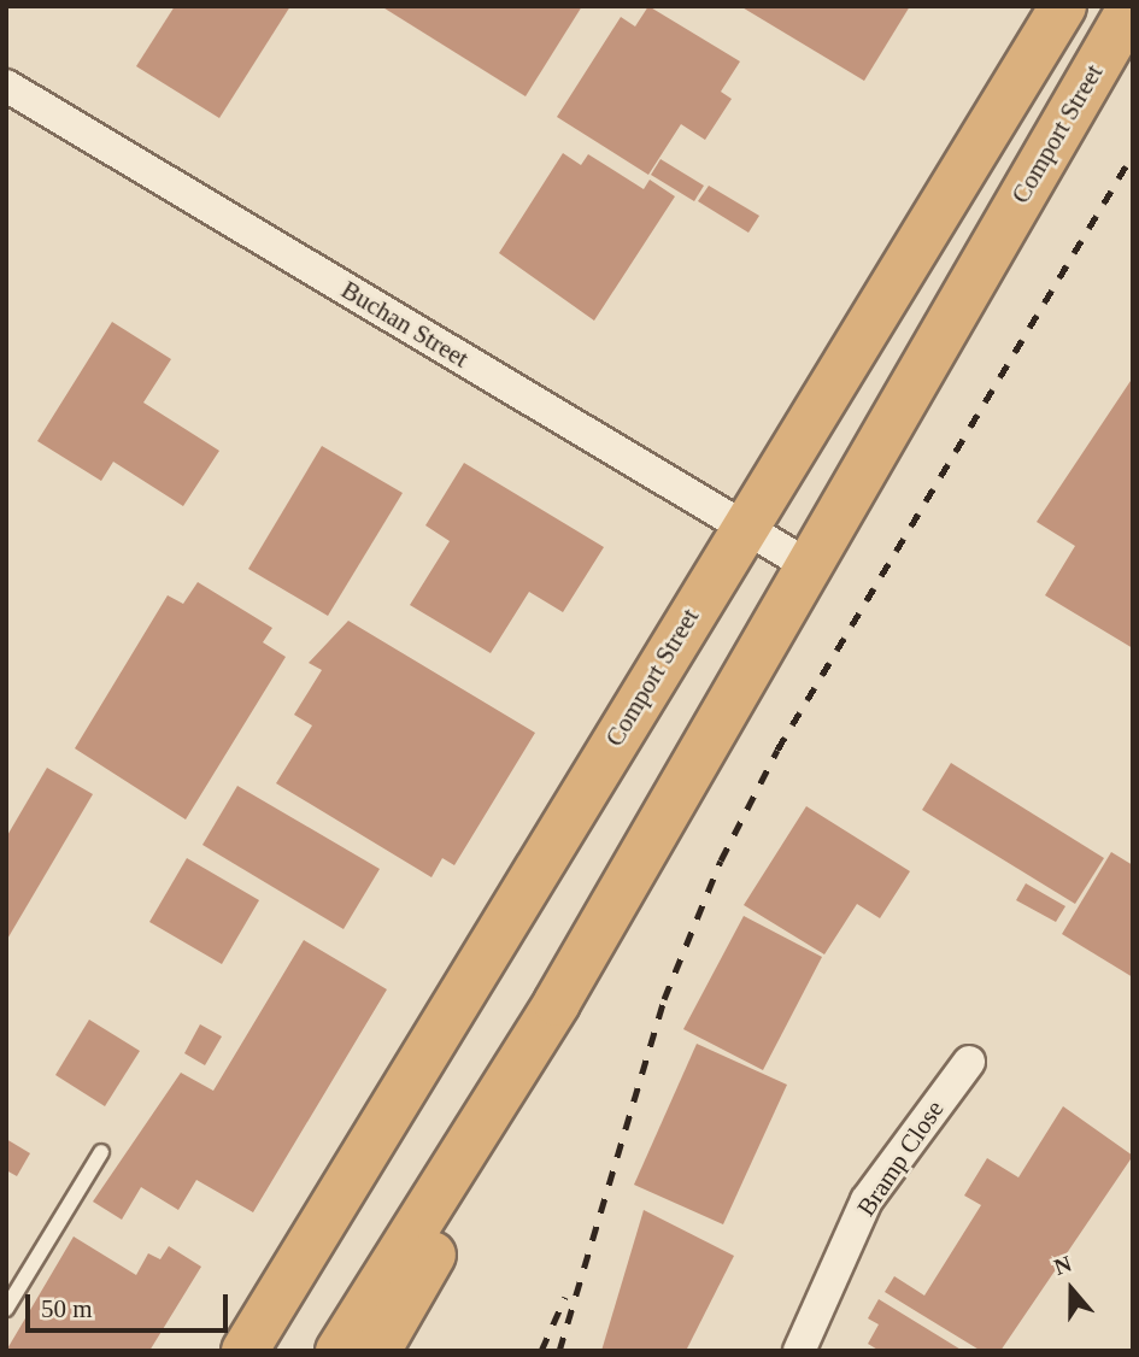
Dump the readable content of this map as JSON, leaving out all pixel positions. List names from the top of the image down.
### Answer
{
  "streets": {
    "highway": ["Comport Street"],
    "street": ["Buchan Street", "Bramp Close"]
  },
  "crossings": [
    ["Comport Street", "Buchan Street"]
  ],
  "scale_bar": "50 m",
  "north": "top"
}
